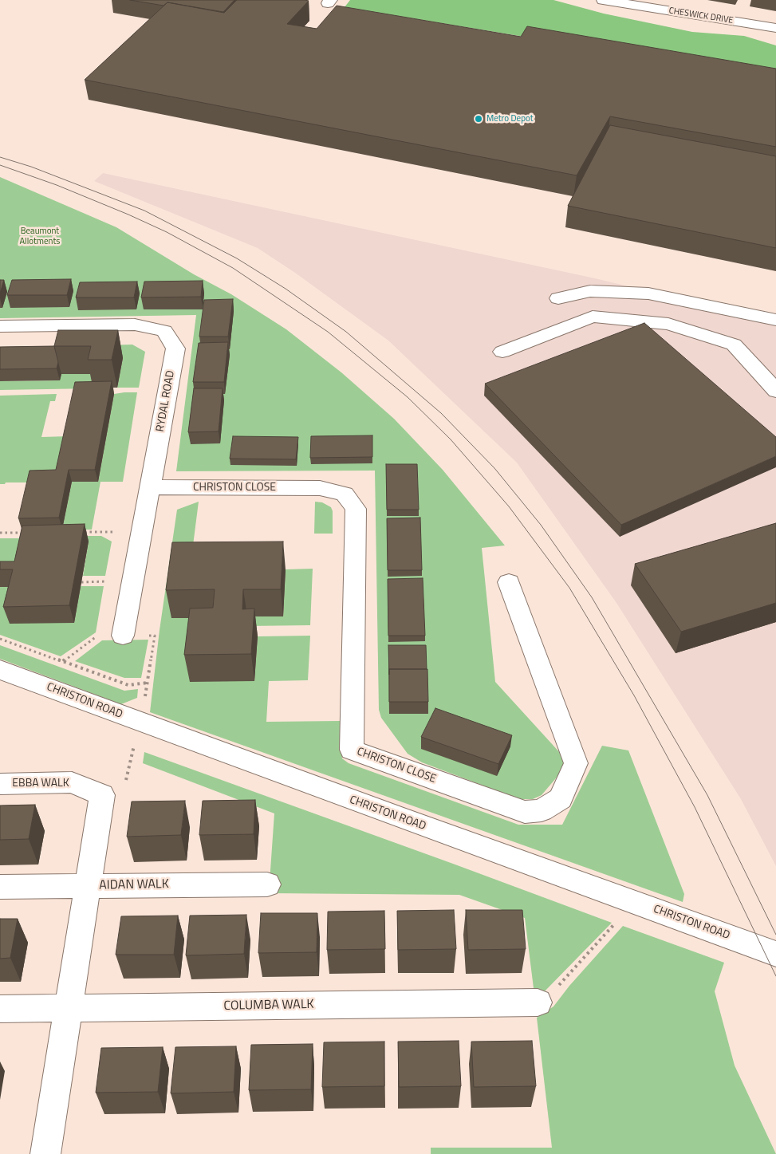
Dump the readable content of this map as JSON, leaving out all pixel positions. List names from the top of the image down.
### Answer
{
  "streets": {
    "street": [
      "CHESWICK DRIVE",
      "RYDAL ROAD",
      "CHRISTON CLOSE",
      "CHRISTON ROAD",
      "EBBA WALK",
      "AIDAN WALK",
      "COLUMBA WALK"
    ]
  },
  "crossings": [
    ["RYDAL ROAD", "CHRISTON CLOSE"]
  ],
  "parks": ["Beaumont Allotments"],
  "places": ["Metro Depot"]
}
